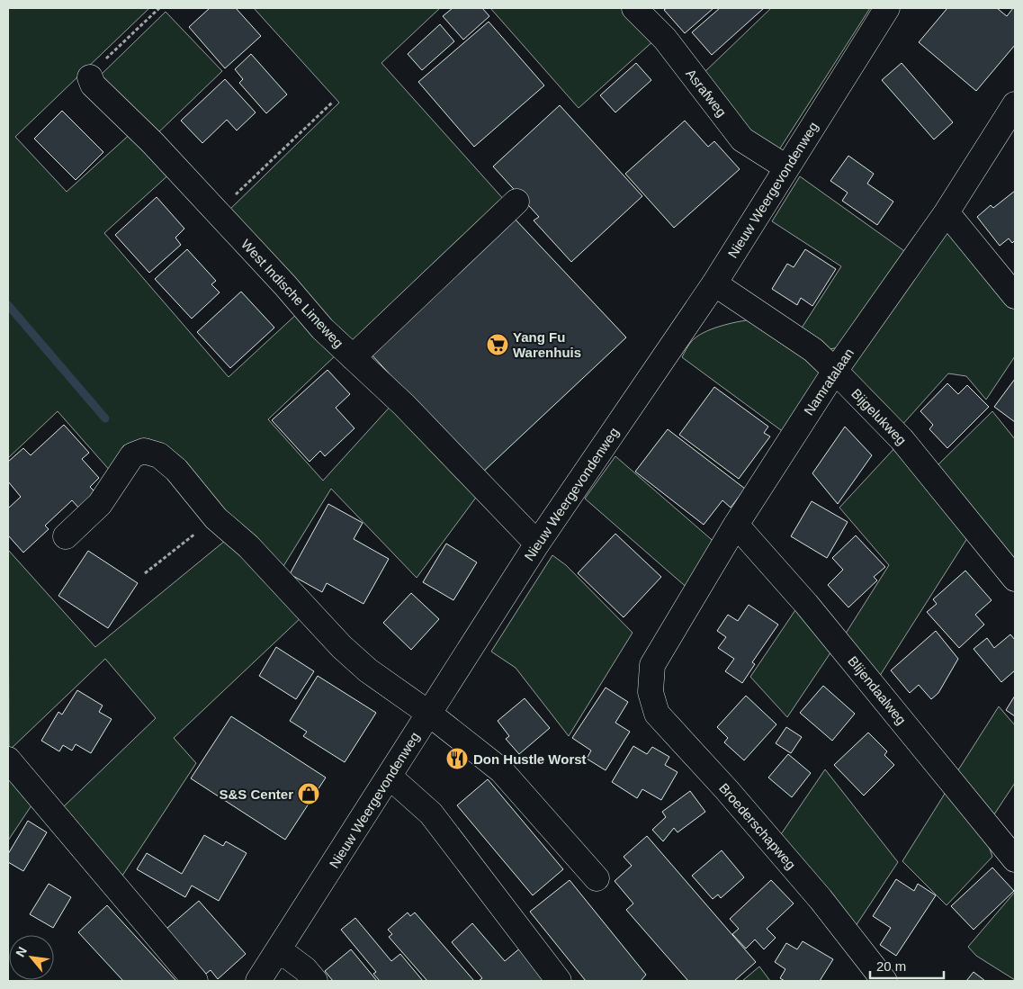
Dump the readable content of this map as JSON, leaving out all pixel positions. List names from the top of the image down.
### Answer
{
  "streets": {
    "street": [
      "Asrafweg",
      "Nieuw Weergevondenweg",
      "West Indische Limeweg",
      "Namratalaan",
      "Bijgelukweg",
      "Blijendaalweg",
      "Broederschapweg"
    ]
  },
  "crossings": [
    ["Asrafweg", "Nieuw Weergevondenweg"],
    ["Nieuw Weergevondenweg", "West Indische Limeweg"],
    ["Nieuw Weergevondenweg", "Bijgelukweg"],
    ["Namratalaan", "Bijgelukweg"],
    ["Namratalaan", "Blijendaalweg"],
    ["Namratalaan", "Broederschapweg"]
  ],
  "places": {
    "supermarket": ["Yang Fu Warenhuis"],
    "restaurant": ["Don Hustle Worst"],
    "shop": ["S&S Center"]
  },
  "scale_bar": "20 m",
  "north": "top left"
}
